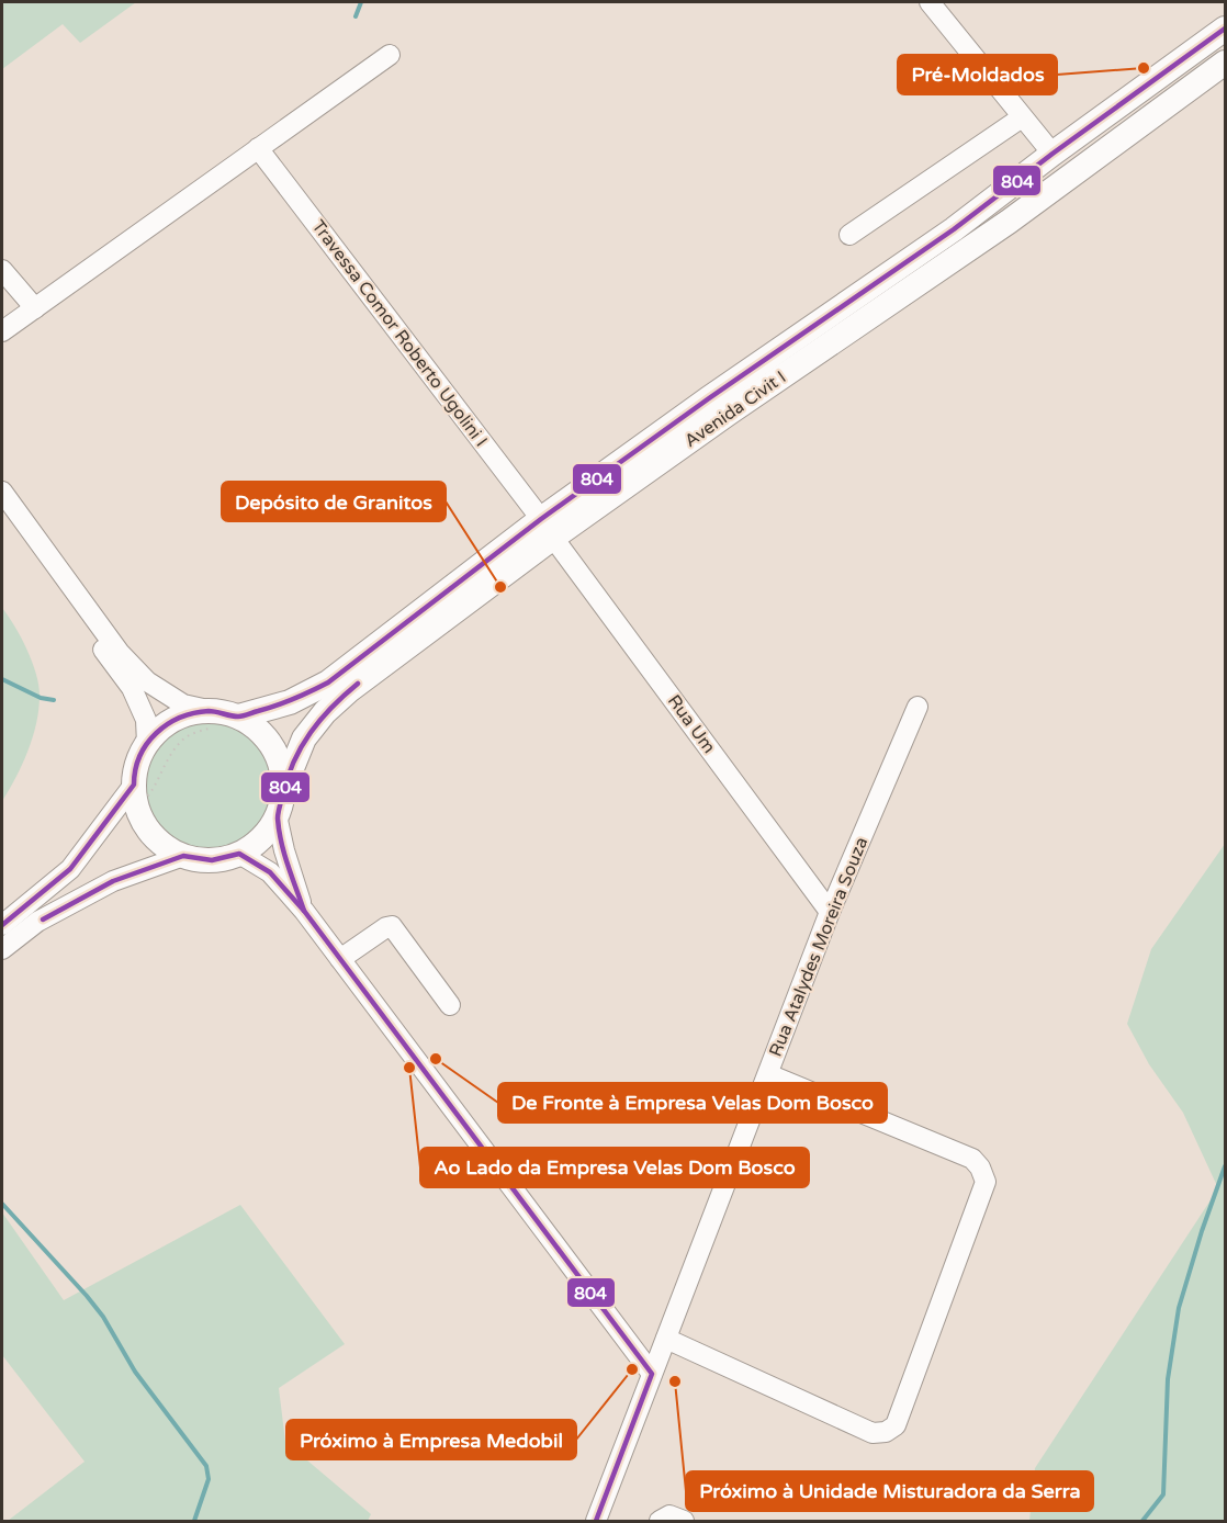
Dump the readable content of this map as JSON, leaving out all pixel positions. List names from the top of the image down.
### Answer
{
  "streets": {
    "main road": ["Avenida Civit I"],
    "street": ["Travessa Comor Roberto Ugolini I", "Rua Um", "Rua Atalydes Moreira Souza"]
  },
  "crossings": [
    ["Travessa Comor Roberto Ugolini I", "Avenida Civit I"],
    ["Travessa Comor Roberto Ugolini I", "Rua Um"],
    ["Avenida Civit I", "Rua Um"],
    ["Rua Um", "Rua Atalydes Moreira Souza"]
  ],
  "places": [
    "Pré-Moldados",
    "Depósito de Granitos",
    "De Fronte à Empresa Velas Dom Bosco",
    "Ao Lado da Empresa Velas Dom Bosco",
    "Próximo à Empresa Medobil",
    "Próximo à Unidade Misturadora da Serra"
  ],
  "lines": ["transit line 804"]
}
